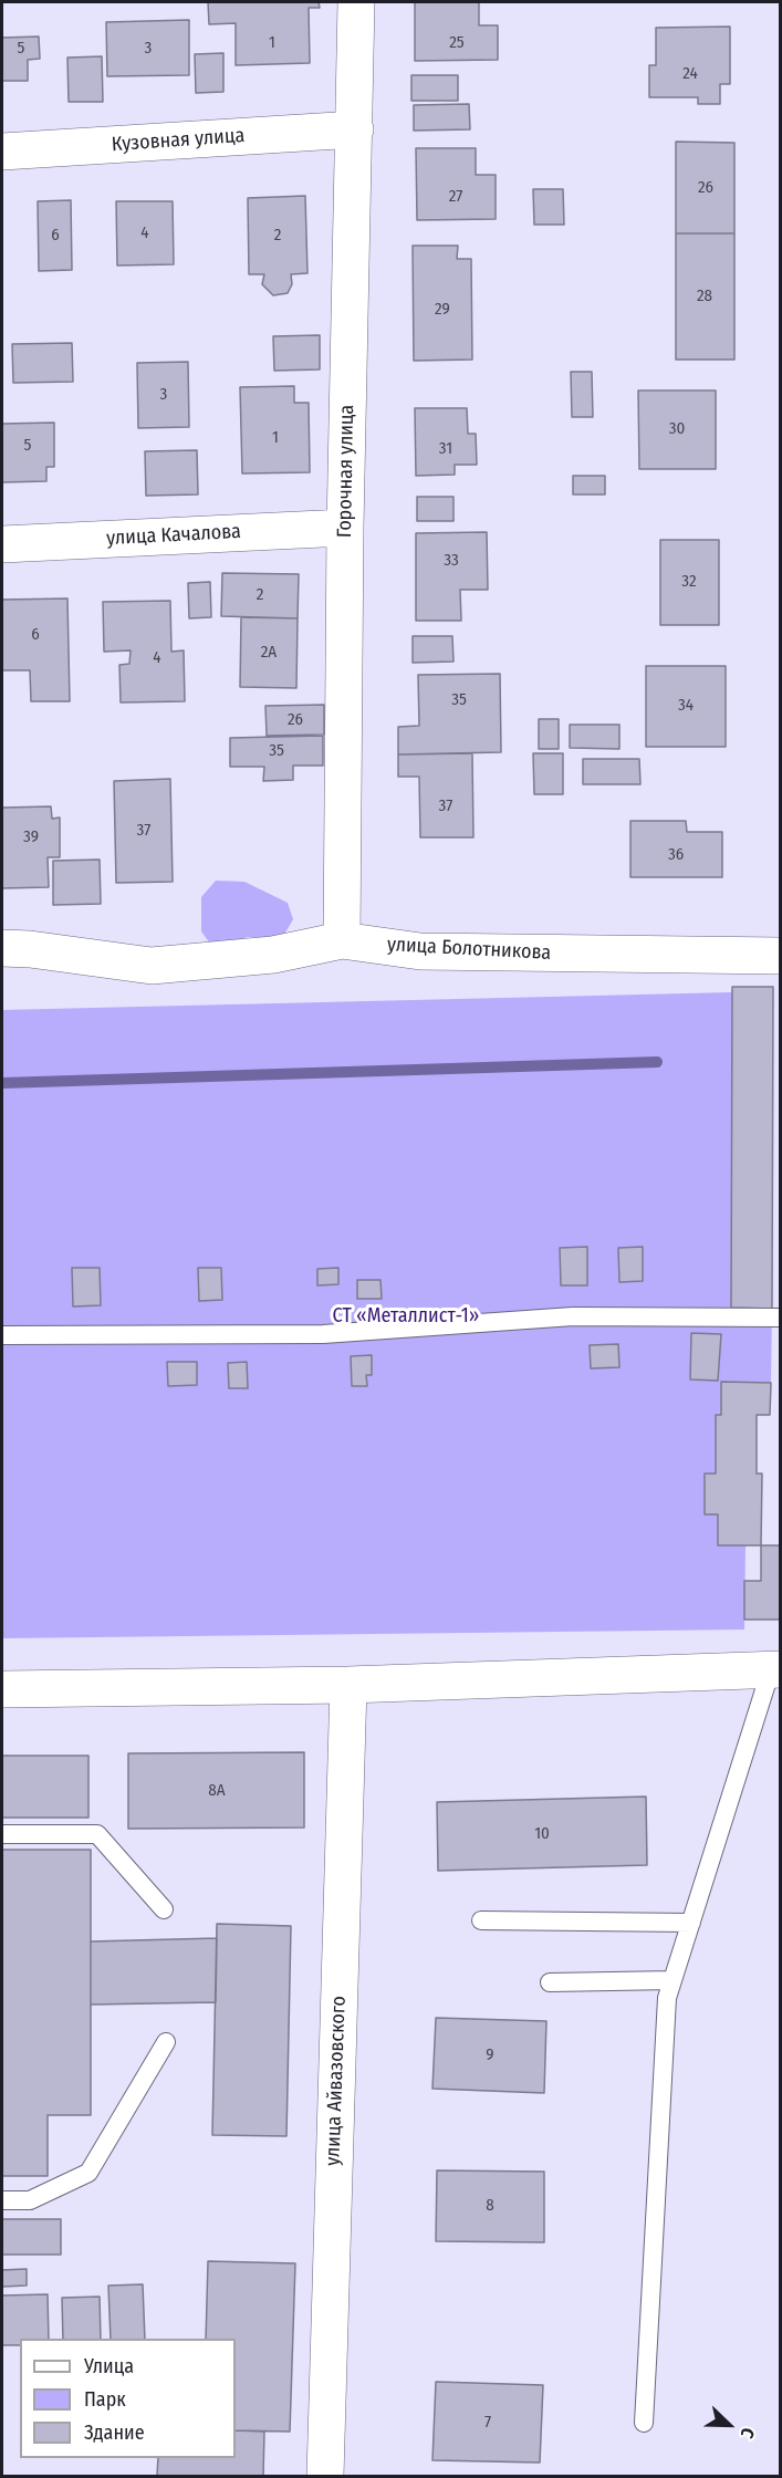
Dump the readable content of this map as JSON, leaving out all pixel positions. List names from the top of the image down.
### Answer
{
  "streets": {
    "street": [
      "Кузовная улица",
      "Горочная улица",
      "улица Качалова",
      "улица Болотникова",
      "улица Айвазовского"
    ]
  },
  "crossings": [
    ["Кузовная улица", "Горочная улица"],
    ["Горочная улица", "улица Качалова"],
    ["Горочная улица", "улица Болотникова"]
  ],
  "parks": ["СТ «Металлист-1»"],
  "house_numbers": [
    "1",
    "25",
    "5",
    "3",
    "24",
    "26",
    "27",
    "4",
    "6",
    "2",
    "28",
    "29",
    "3",
    "30",
    "1",
    "5",
    "31",
    "33",
    "32",
    "2",
    "6",
    "2А",
    "4",
    "35",
    "34",
    "26",
    "35",
    "37",
    "37",
    "39",
    "36",
    "8А",
    "10",
    "9",
    "8",
    "7"
  ],
  "legend": ["Улица", "Парк", "Здание"],
  "north": "bottom right"
}
